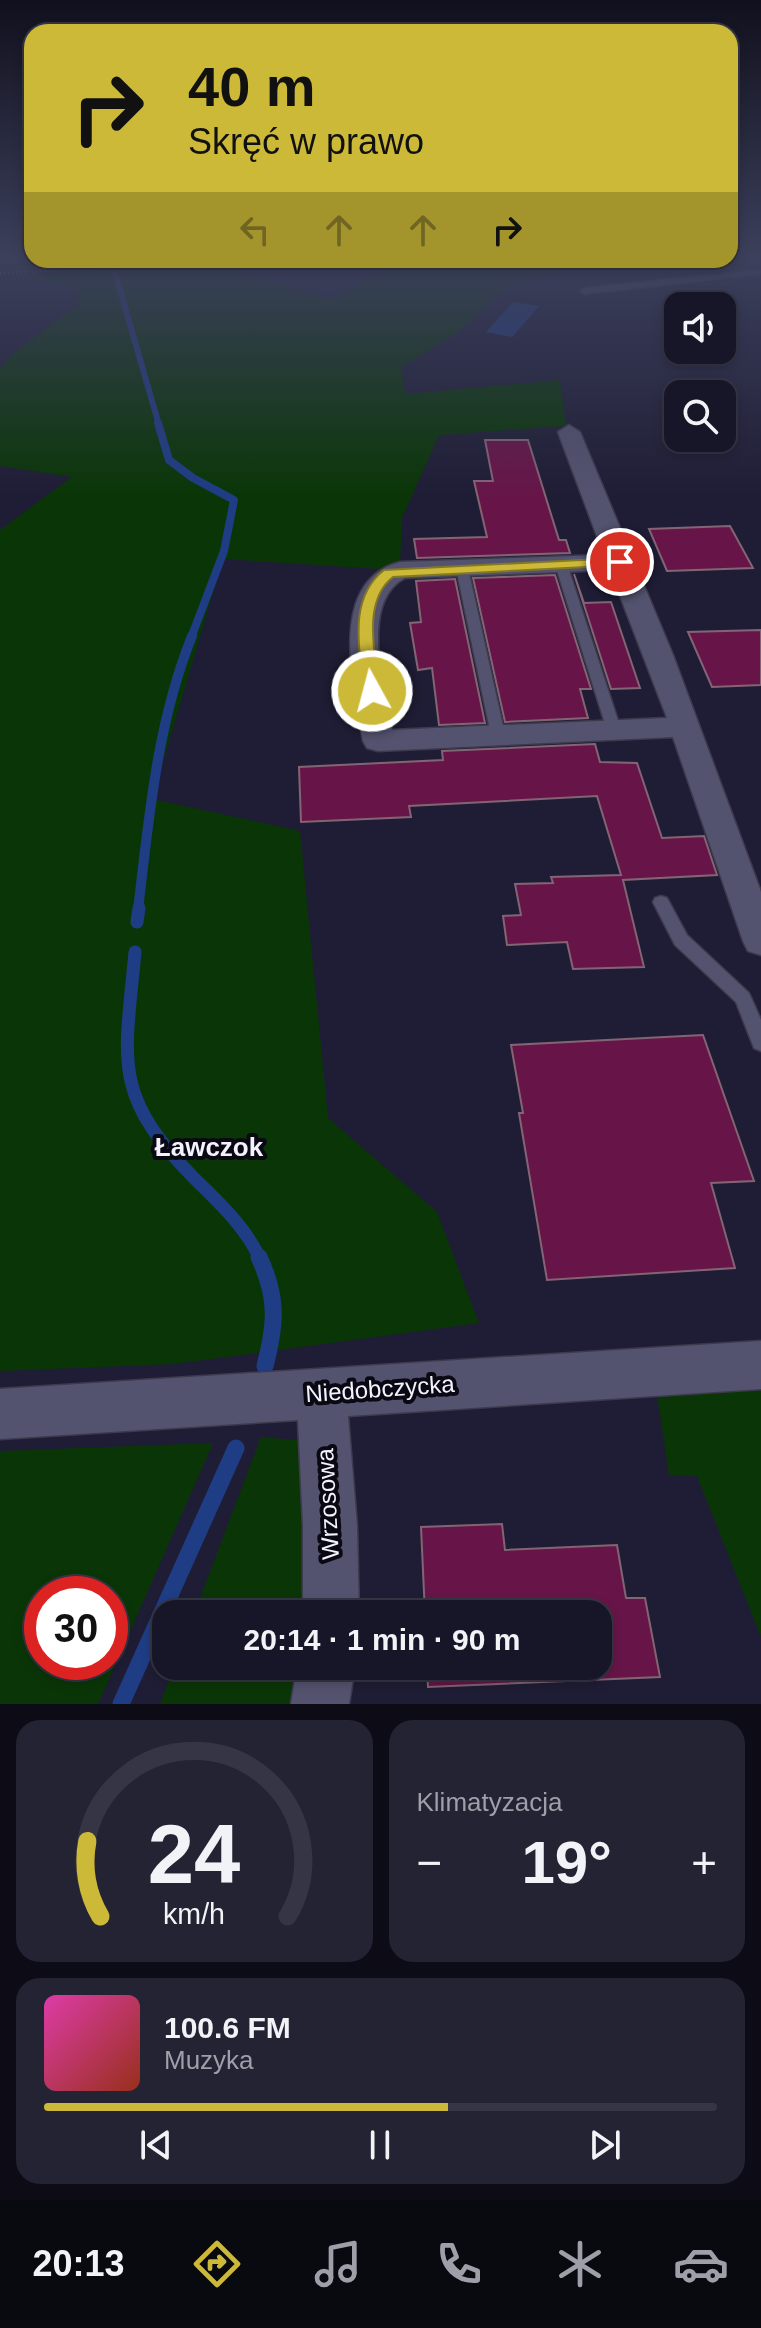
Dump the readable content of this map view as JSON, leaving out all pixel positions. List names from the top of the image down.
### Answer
{
  "streets": {
    "street": ["Niedobczycka", "Wrzosowa"]
  },
  "crossings": [
    ["Niedobczycka", "Wrzosowa"]
  ],
  "districts": ["Ławczok"],
  "page": {
    "turn": ["40 m", "Skręć w prawo"],
    "limit": "30",
    "trip": "20:14 · 1 min · 90 m",
    "tile": "Klimatyzacja",
    "heat": ["−", "19°", "+"],
    "song": ["100.6 FM", "Muzyka"],
    "tabs": "20:13",
    "gauge": ["24", "km/h"]
  }
}
